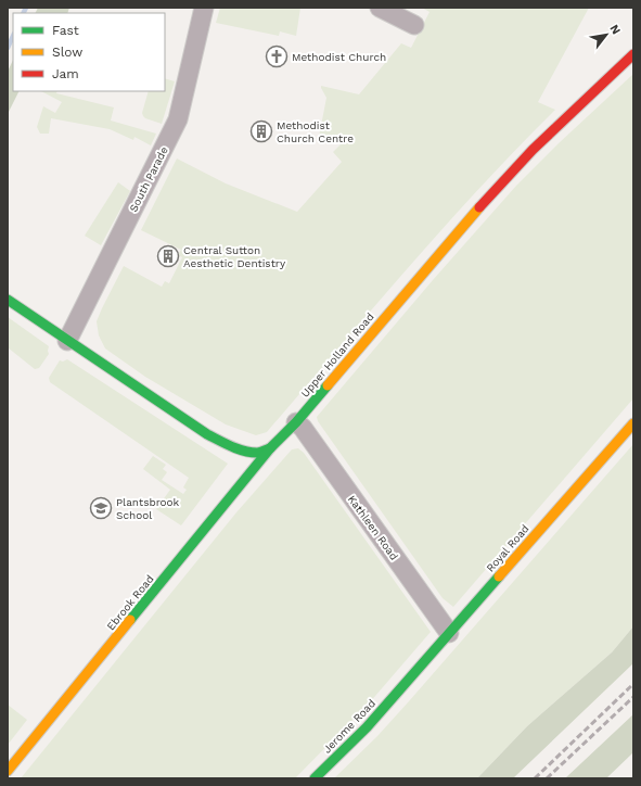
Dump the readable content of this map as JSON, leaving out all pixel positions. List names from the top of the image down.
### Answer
{
  "streets": {
    "street": [
      "South Parade",
      "Upper Holland Road",
      "Kathleen Road",
      "Royal Road",
      "Ebrook Road",
      "Jerome Road"
    ]
  },
  "crossings": [
    ["Upper Holland Road", "Kathleen Road"],
    ["Upper Holland Road", "Ebrook Road"],
    ["Kathleen Road", "Royal Road"],
    ["Royal Road", "Jerome Road"]
  ],
  "places": {
    "church": ["Methodist Church"],
    "building": ["Methodist Church Centre", "Central Sutton Aesthetic Dentistry"],
    "school or university": ["Plantsbrook School"]
  },
  "legend": ["Fast", "Slow", "Jam"],
  "north": "top right"
}
